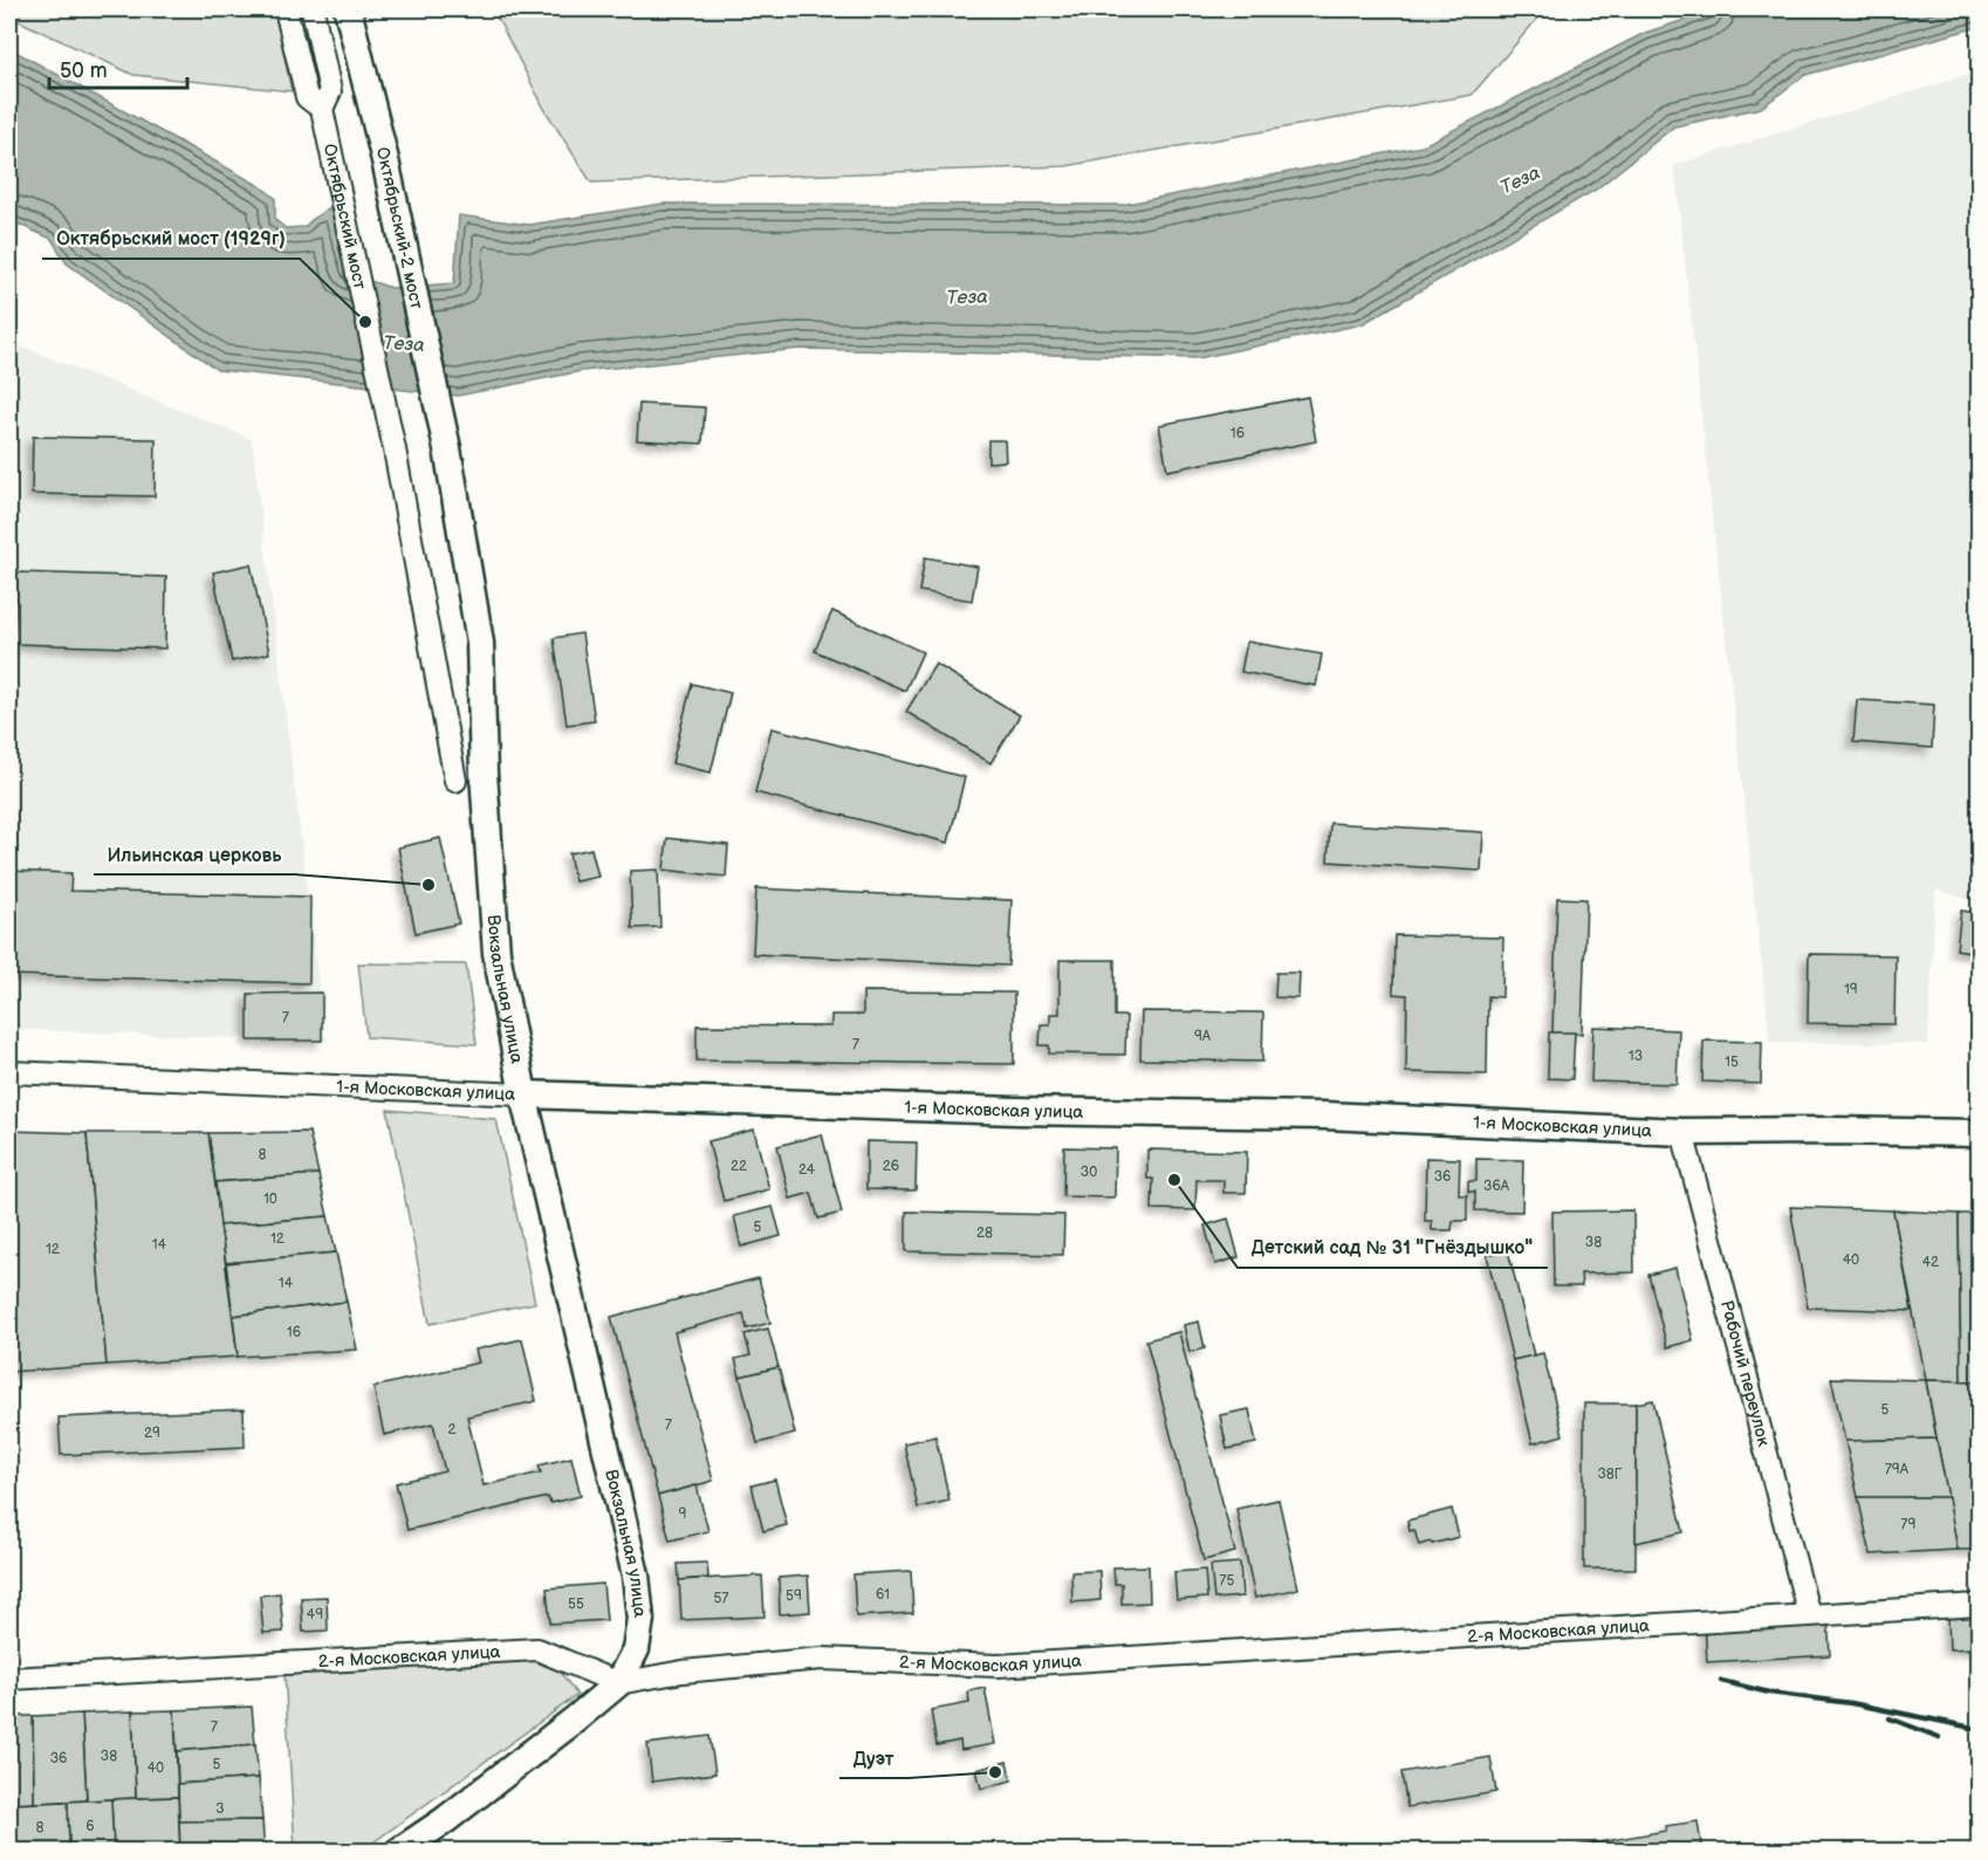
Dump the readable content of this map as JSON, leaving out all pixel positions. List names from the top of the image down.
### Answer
{
  "streets": {
    "main road": ["Октябрьский-2 мост", "Вокзальная улица", "1-я Московская улица"],
    "street": ["Октябрьский мост", "Рабочий переулок", "2-я Московская улица"]
  },
  "crossings": [
    ["Октябрьский-2 мост", "Вокзальная улица"],
    ["Вокзальная улица", "1-я Московская улица"],
    ["Вокзальная улица", "2-я Московская улица"],
    ["1-я Московская улица", "Рабочий переулок"],
    ["Рабочий переулок", "2-я Московская улица"]
  ],
  "water": ["Теза"],
  "places": [
    "Октябрьский мост (1929г)",
    "Ильинская церковь",
    "Детский сад № 31 \"Гнёздышко\"",
    "Дуэт"
  ],
  "house_numbers": [
    "16",
    "19",
    "7",
    "9А",
    "7",
    "13",
    "15",
    "8",
    "22",
    "26",
    "24",
    "30",
    "36",
    "36А",
    "10",
    "5",
    "28",
    "12",
    "38",
    "14",
    "12",
    "40",
    "42",
    "14",
    "16",
    "5",
    "7",
    "2",
    "29",
    "79А",
    "38Г",
    "9",
    "79",
    "75",
    "61",
    "59",
    "57",
    "55",
    "49",
    "7",
    "38",
    "36",
    "5",
    "40",
    "3",
    "6",
    "8"
  ],
  "scale_bar": "50 m"
}
